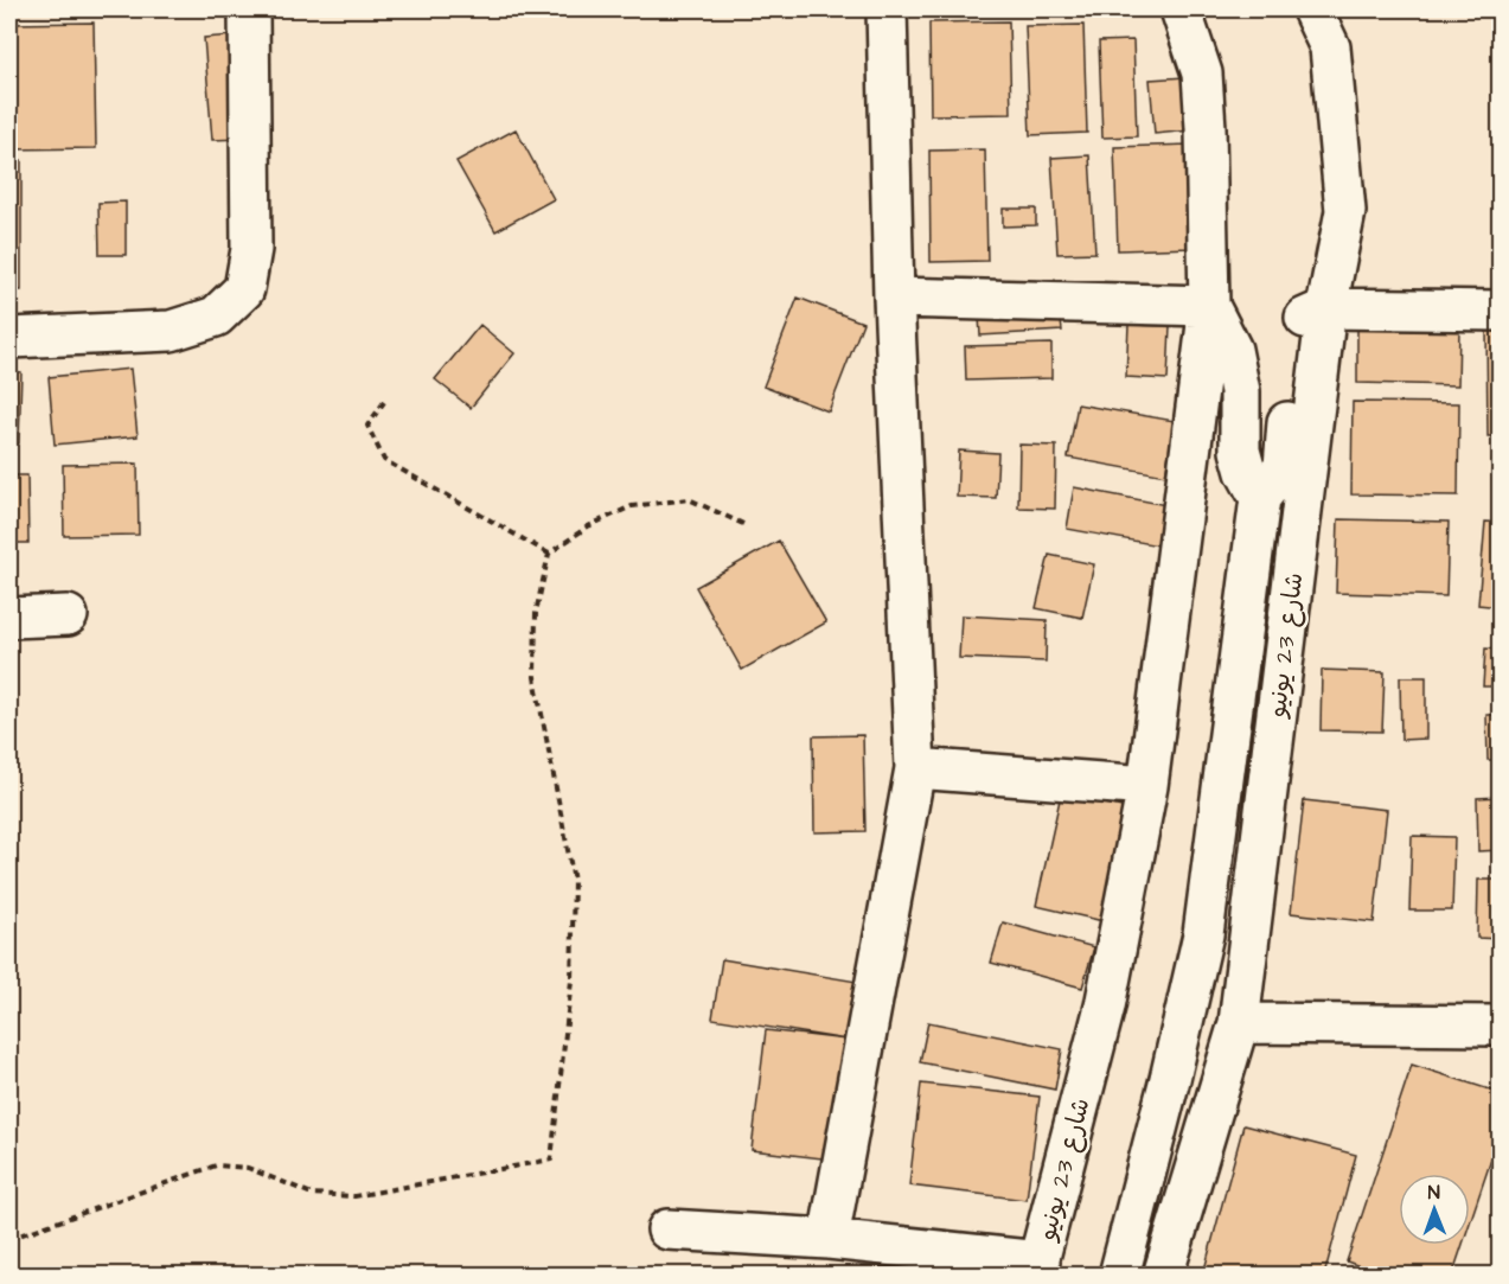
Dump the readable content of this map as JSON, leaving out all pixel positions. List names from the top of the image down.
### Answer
{
  "streets": {
    "street": ["شارع 23 يونيو"]
  },
  "north": "top"
}
